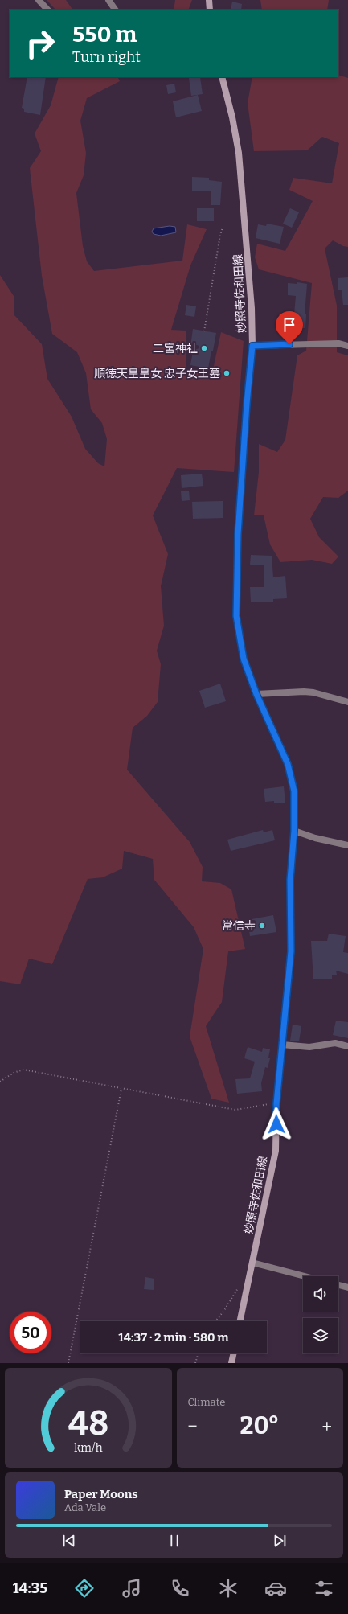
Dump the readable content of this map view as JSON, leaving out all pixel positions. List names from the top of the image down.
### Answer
{
  "streets": {
    "main road": ["妙照寺佐和田線"]
  },
  "places": ["二宮神社", "順徳天皇皇女 忠子女王墓", "常信寺"],
  "page": {
    "turn": ["550 m", "Turn right"],
    "limit": "50",
    "trip": "14:37 · 2 min · 580 m",
    "tile": "Climate",
    "heat": ["−", "20°", "+"],
    "song": ["Paper Moons", "Ada Vale"],
    "tabs": "14:35",
    "gauge": ["48", "km/h"]
  }
}
